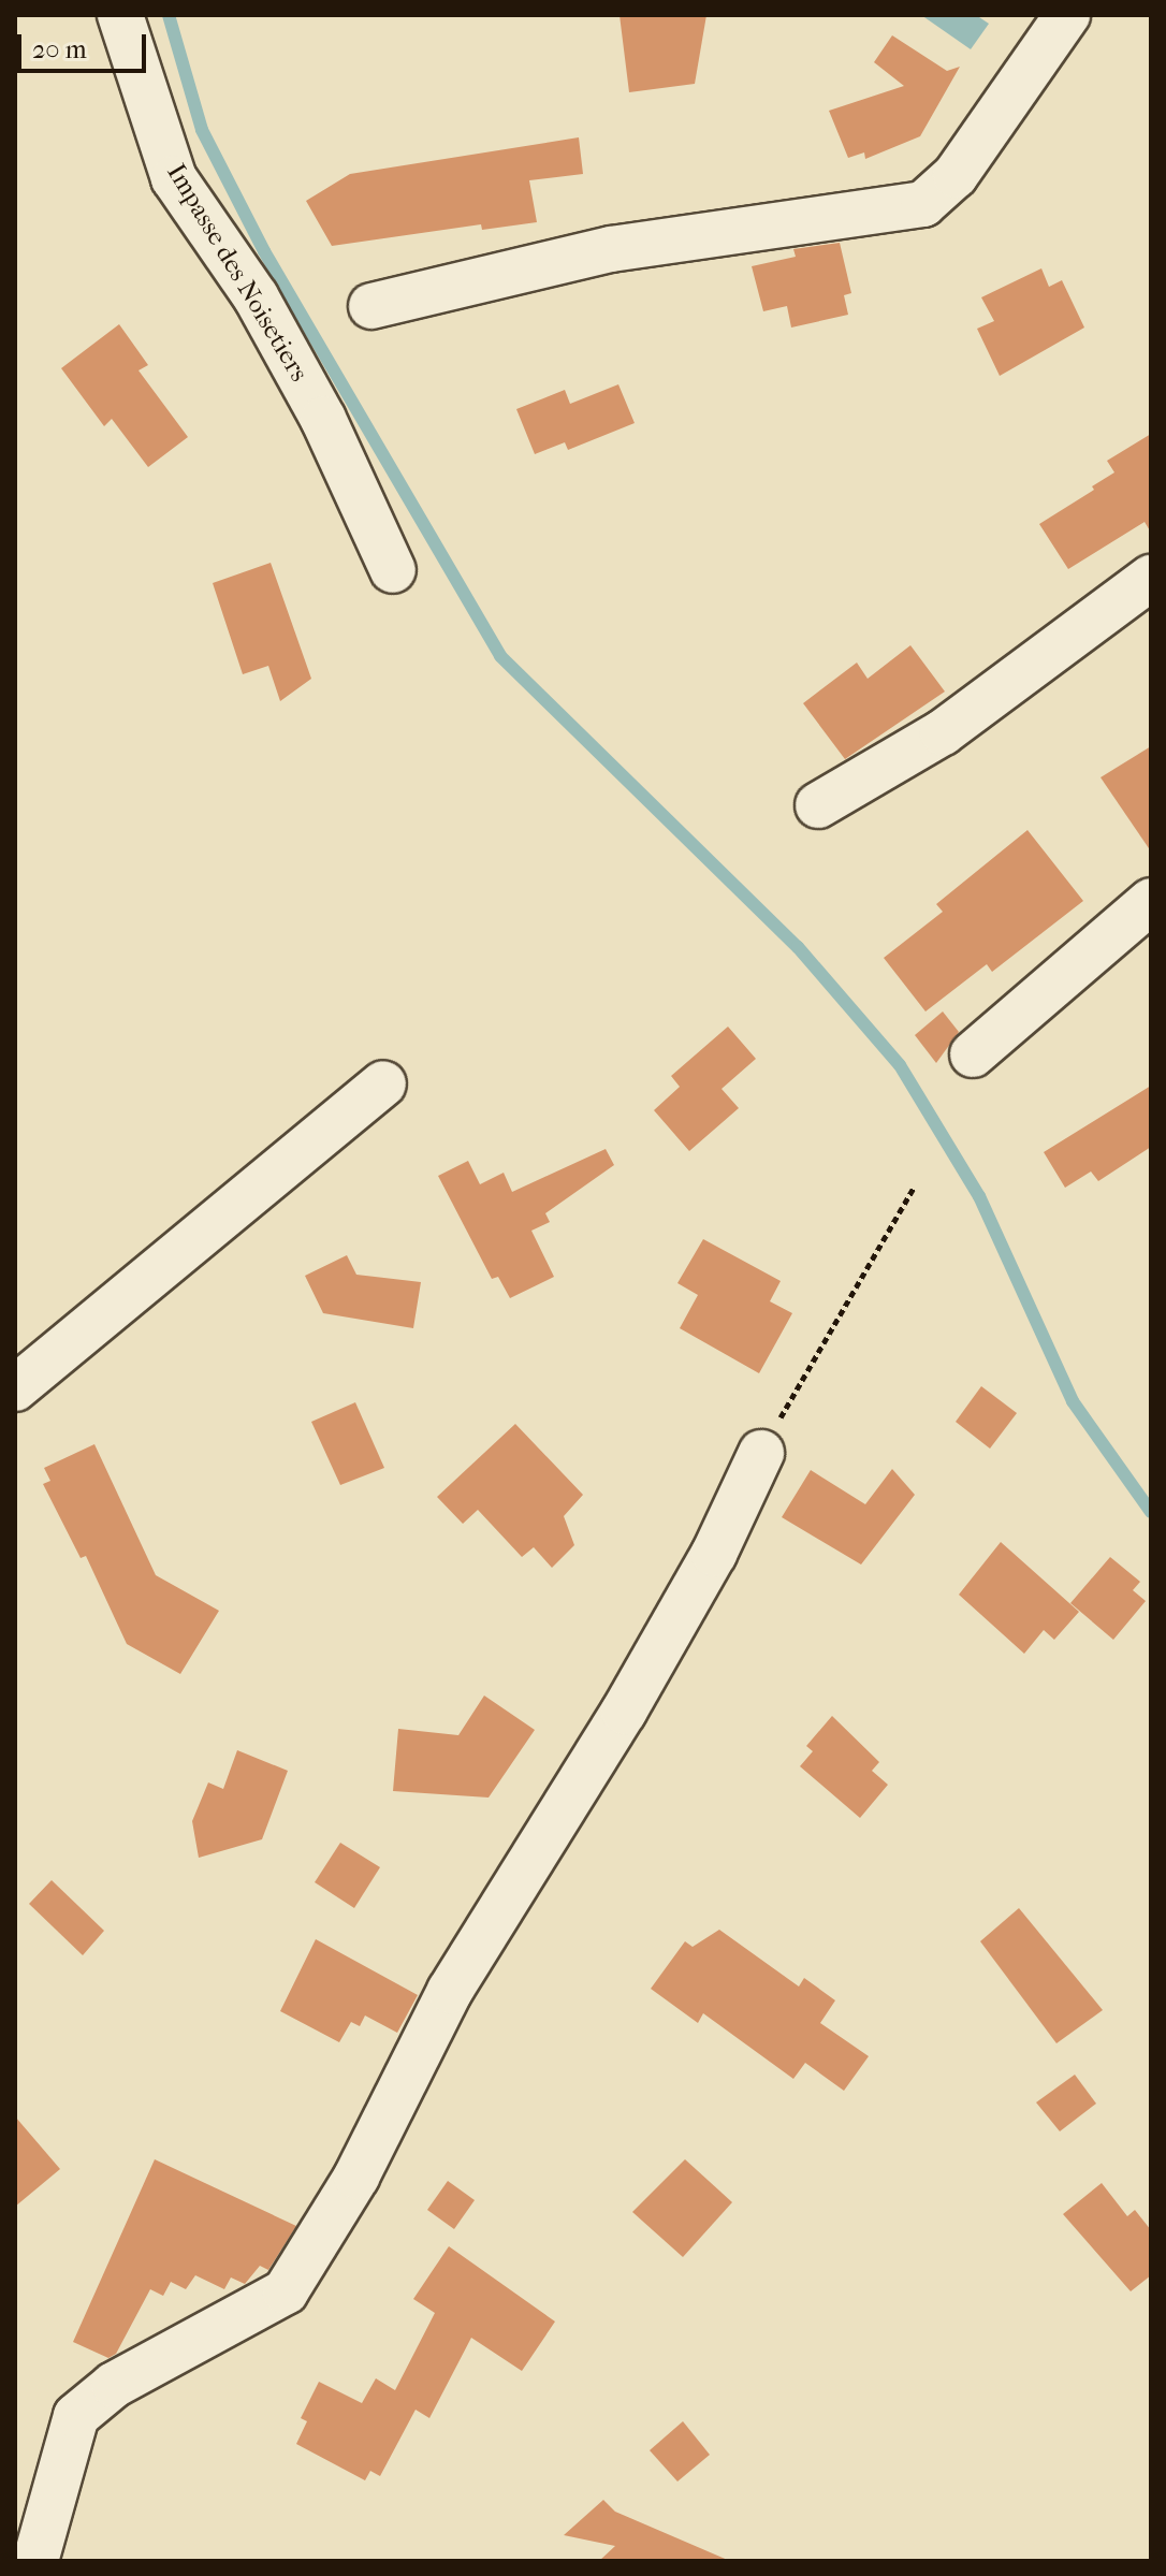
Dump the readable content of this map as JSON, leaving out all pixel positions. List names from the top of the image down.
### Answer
{
  "streets": {
    "street": ["Impasse des Noisetiers"]
  },
  "scale_bar": "20 m"
}
